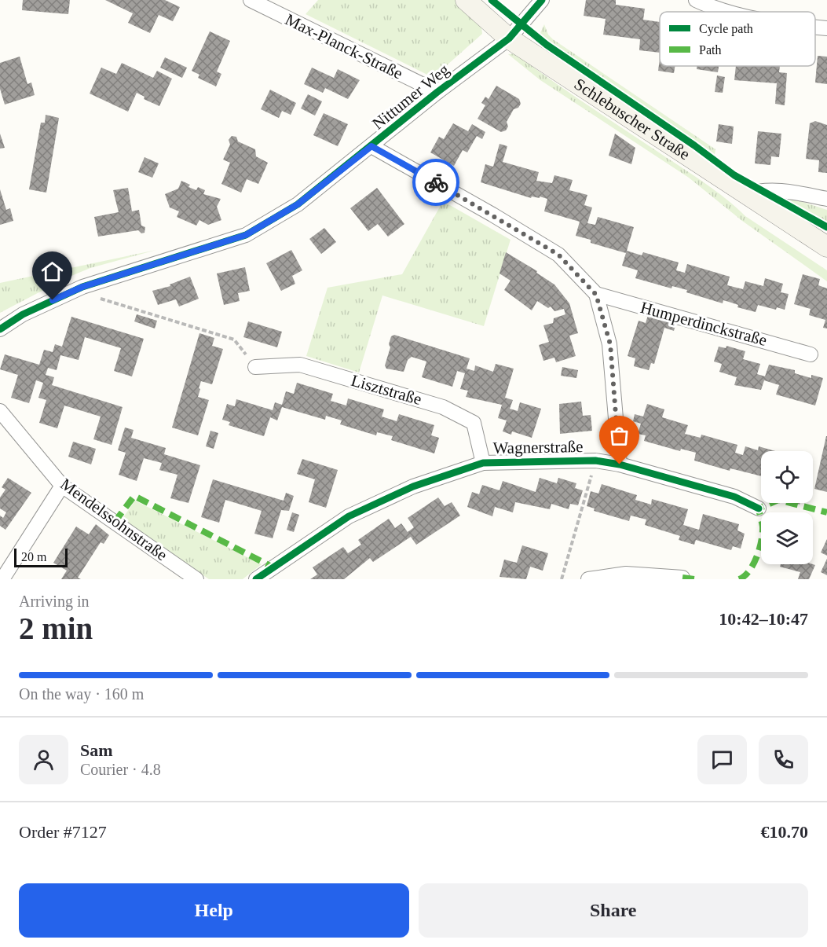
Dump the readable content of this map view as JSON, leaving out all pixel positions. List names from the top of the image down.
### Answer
{
  "streets": {
    "main road": ["Schlebuscher Straße"],
    "street": [
      "Max-Planck-Straße",
      "Nittumer Weg",
      "Humperdinckstraße",
      "Lisztstraße",
      "Wagnerstraße",
      "Mendelssohnstraße"
    ]
  },
  "crossings": [
    ["Max-Planck-Straße", "Nittumer Weg"],
    ["Nittumer Weg", "Schlebuscher Straße"],
    ["Lisztstraße", "Wagnerstraße"]
  ],
  "legend": ["Cycle path", "Path"],
  "scale_bar": "20 m",
  "page": {
    "scale": "20 m",
    "heading": ["2 min", "Arriving in", "10:42–10:47"],
    "panel": [
      "Sam",
      "Courier · 4.8",
      "Order #7127",
      "€10.70"
    ],
    "bar": "On the way · 160 m",
    "buttons": ["Help", "Share"]
  }
}
